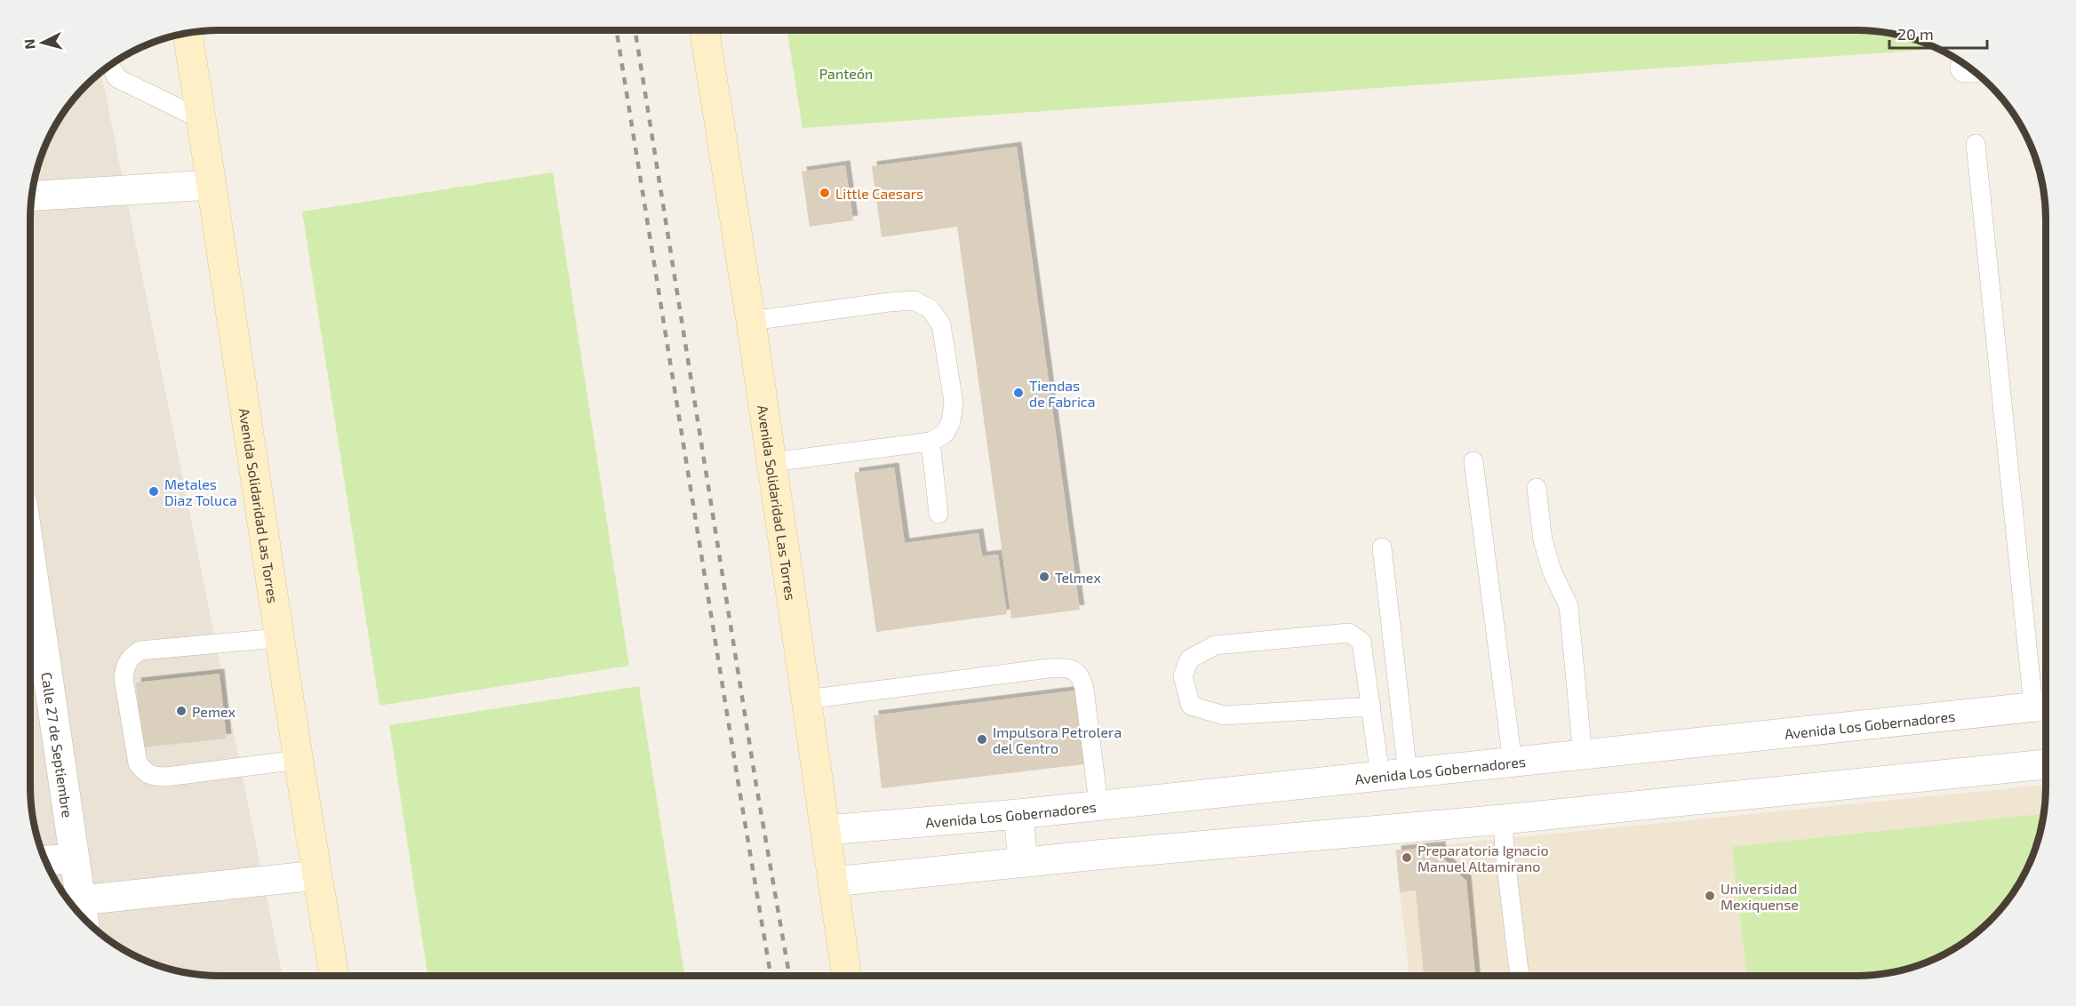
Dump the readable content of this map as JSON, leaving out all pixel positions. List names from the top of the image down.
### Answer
{
  "streets": {
    "main road": ["Avenida Solidaridad Las Torres"],
    "street": ["Avenida Los Gobernadores", "Calle 27 de Septiembre"]
  },
  "crossings": [
    ["Avenida Solidaridad Las Torres", "Avenida Los Gobernadores"]
  ],
  "parks": ["Panteón"],
  "places": [
    "Little Caesars",
    "Tiendas de Fabrica",
    "Metales Diaz Toluca",
    "Telmex",
    "Pemex",
    "Impulsora Petrolera del Centro",
    "Preparatoria Ignacio Manuel Altamirano",
    "Universidad Mexiquense"
  ],
  "scale_bar": "20 m",
  "north": "left"
}
